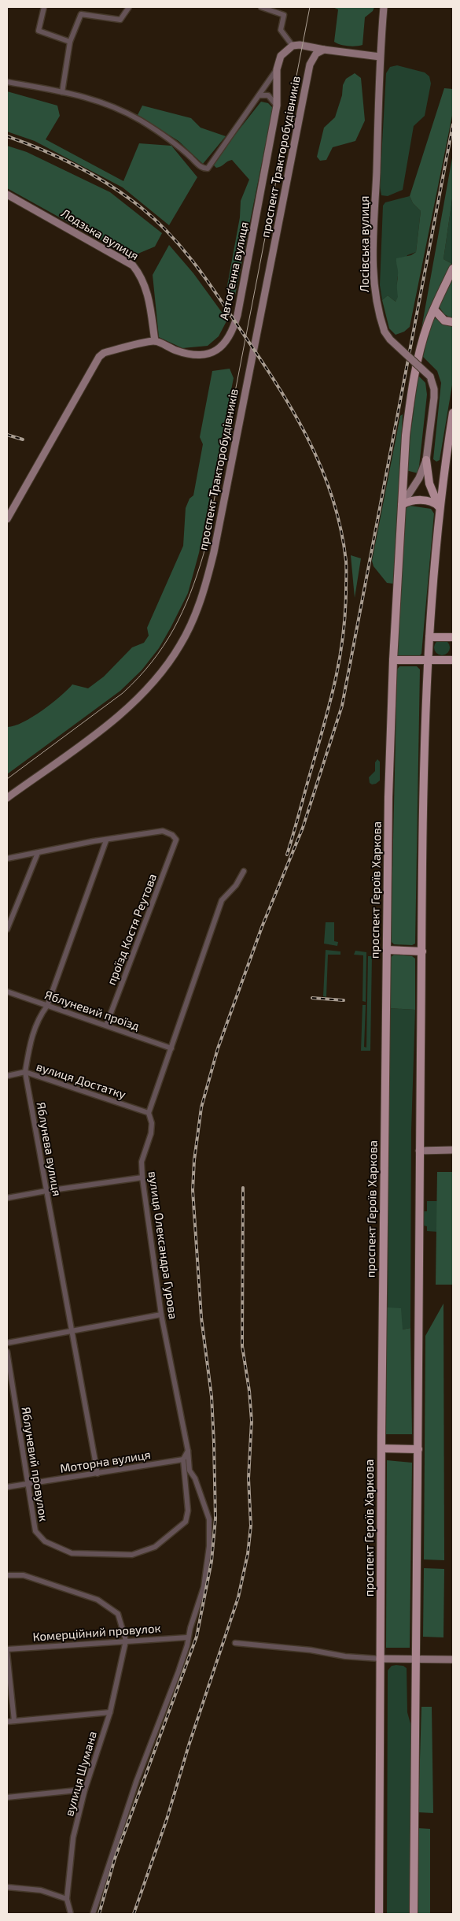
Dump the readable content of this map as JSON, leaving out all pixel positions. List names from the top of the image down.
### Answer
{
  "streets": {
    "main road": [
      "проспект Тракторобудівників",
      "Лодзька вулиця",
      "Лосівська вулиця",
      "Автоґенна вулиця",
      "проспект Героїв Харкова"
    ],
    "street": [
      "проїзд Костя Реутова",
      "Яблуневий проїзд",
      "вулиця Достатку",
      "Яблунева вулиця",
      "вулиця Олександра Гурова",
      "Моторна вулиця",
      "Яблуневий провулок",
      "Комерційний провулок",
      "вулиця Шумана"
    ]
  },
  "crossings": [
    ["Лодзька вулиця", "Автоґенна вулиця"],
    ["Лосівська вулиця", "проспект Героїв Харкова"],
    ["проїзд Костя Реутова", "Яблуневий проїзд"],
    ["проїзд Костя Реутова", "Яблунева вулиця"],
    ["Яблуневий проїзд", "Яблунева вулиця"],
    ["Яблуневий проїзд", "вулиця Олександра Гурова"],
    ["вулиця Достатку", "Яблунева вулиця"],
    ["вулиця Достатку", "вулиця Олександра Гурова"],
    ["Яблунева вулиця", "Моторна вулиця"],
    ["вулиця Олександра Гурова", "Комерційний провулок"],
    ["Моторна вулиця", "Яблуневий провулок"],
    ["Комерційний провулок", "вулиця Шумана"]
  ]
}
